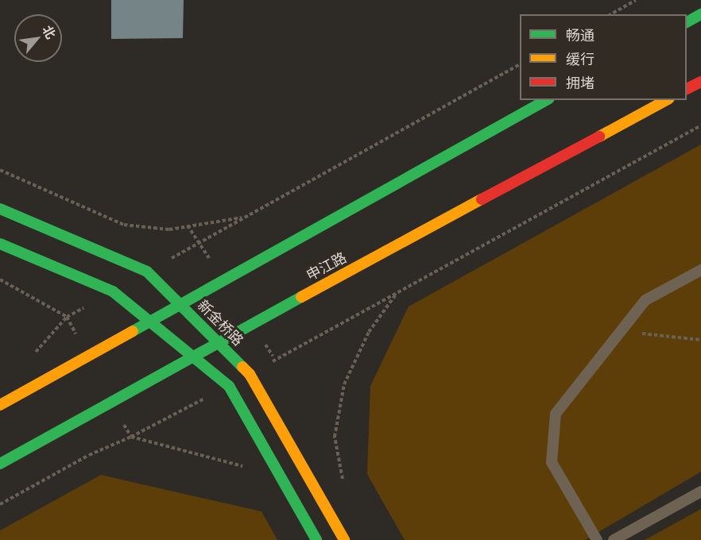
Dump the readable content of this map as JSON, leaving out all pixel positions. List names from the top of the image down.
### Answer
{
  "streets": {
    "main road": ["申江路", "新金桥路"]
  },
  "crossings": [
    ["申江路", "新金桥路"]
  ],
  "legend": ["畅通", "缓行", "拥堵"],
  "north": "top right"
}
